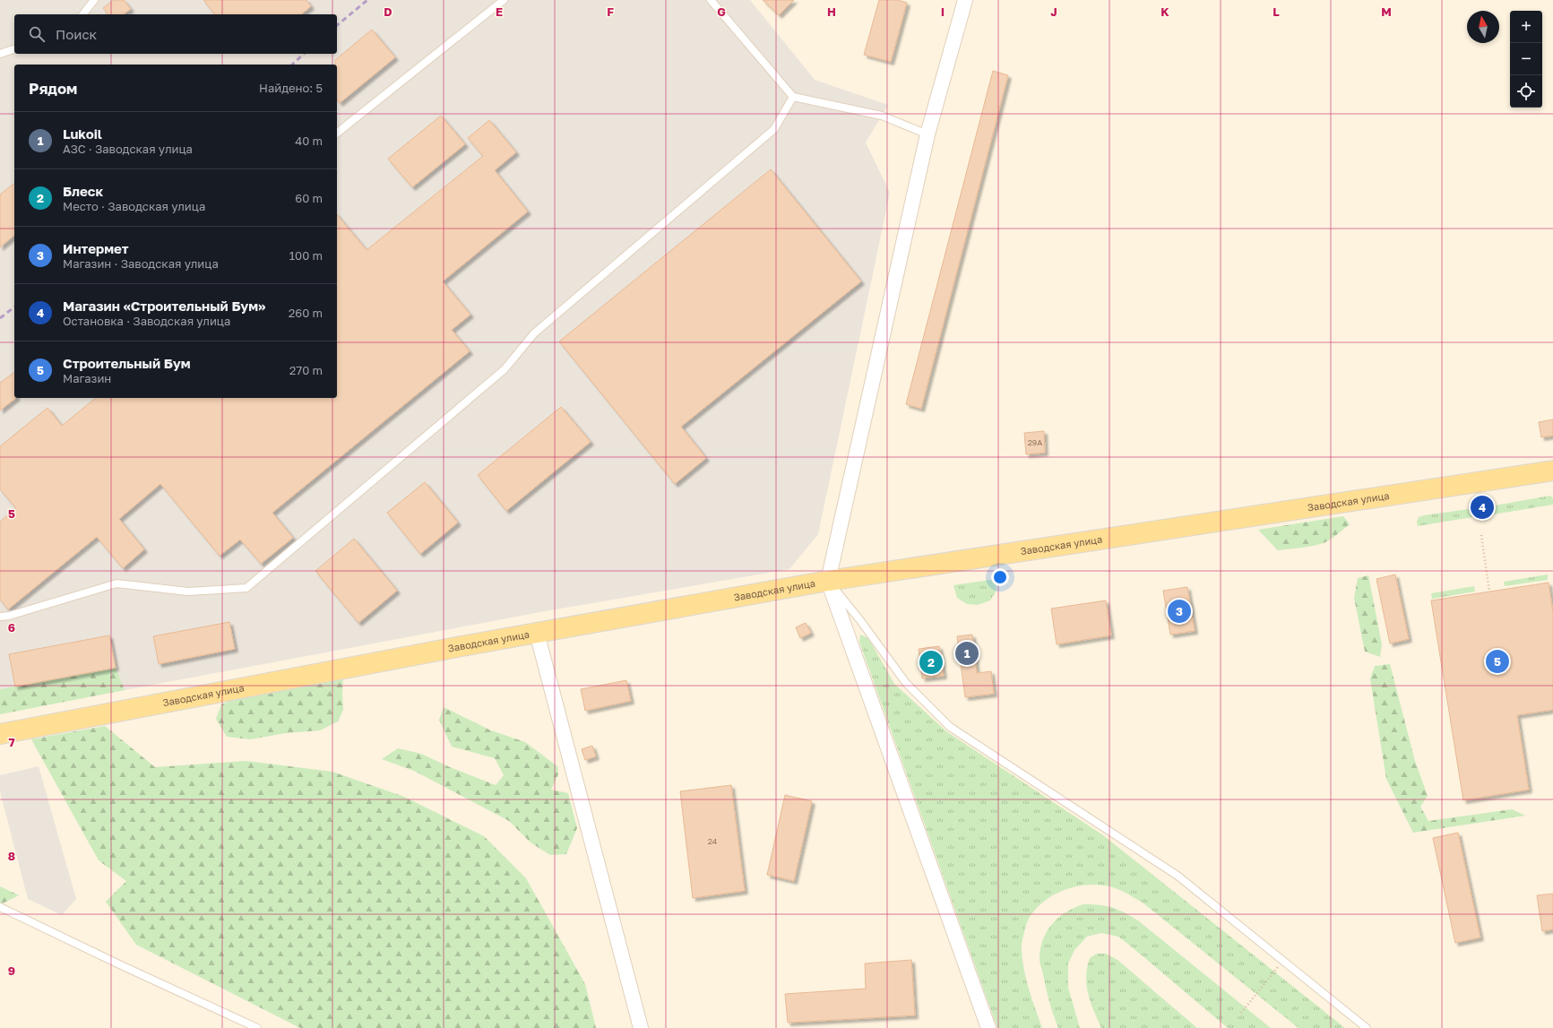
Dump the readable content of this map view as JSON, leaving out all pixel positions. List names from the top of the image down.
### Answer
{
  "streets": {
    "main road": ["Заводская улица"]
  },
  "house_numbers": ["29А", "24"],
  "north": "top",
  "page": {
    "map_buttons": ["+", "−"],
    "search": "Поиск",
    "heading": ["Рядом", "Найдено: 5"],
    "list": [
      {
        "mark": "1",
        "name": "Lukoil",
        "note": "АЗС · Заводская улица",
        "value": "40 m"
      },
      {
        "mark": "2",
        "name": "Блеск",
        "note": "Место · Заводская улица",
        "value": "60 m"
      },
      {
        "mark": "3",
        "name": "Интермет",
        "note": "Магазин · Заводская улица",
        "value": "100 m"
      },
      {
        "mark": "4",
        "name": "Магазин «Строительный Бум»",
        "note": "Остановка · Заводская улица",
        "value": "260 m"
      },
      {
        "mark": "5",
        "name": "Строительный Бум",
        "note": "Магазин",
        "value": "270 m"
      }
    ],
    "pins": [
      "4",
      "3",
      "1",
      "5",
      "2"
    ]
  },
  "grid": {
    "columns": [
      "D",
      "E",
      "F",
      "G",
      "H",
      "I",
      "J",
      "K",
      "L",
      "M"
    ],
    "rows": [
      "5",
      "6",
      "7",
      "8",
      "9"
    ]
  }
}
